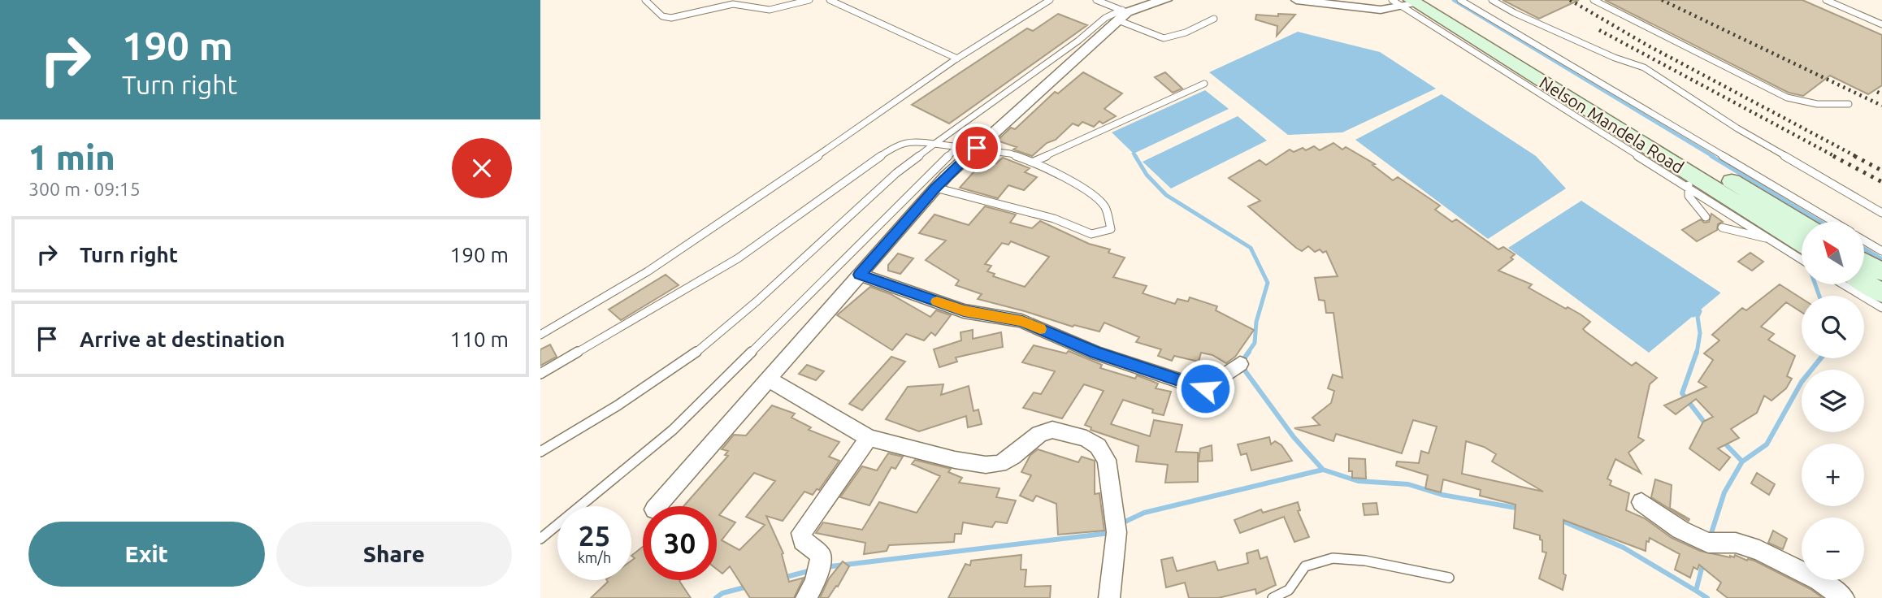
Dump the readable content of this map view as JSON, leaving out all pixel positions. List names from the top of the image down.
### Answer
{
  "streets": {
    "main road": ["Nelson Mandela Road"]
  },
  "north": "top left",
  "page": {
    "turn": ["190 m", "Turn right"],
    "heading": ["1 min", "300 m · 09:15"],
    "list": [
      {
        "name": "Turn right",
        "value": "190 m"
      },
      {
        "name": "Arrive at destination",
        "value": "110 m"
      }
    ],
    "map_buttons": ["+", "−"],
    "speed": "25 km/h",
    "limit": "30",
    "buttons": ["Exit", "Share"]
  }
}
